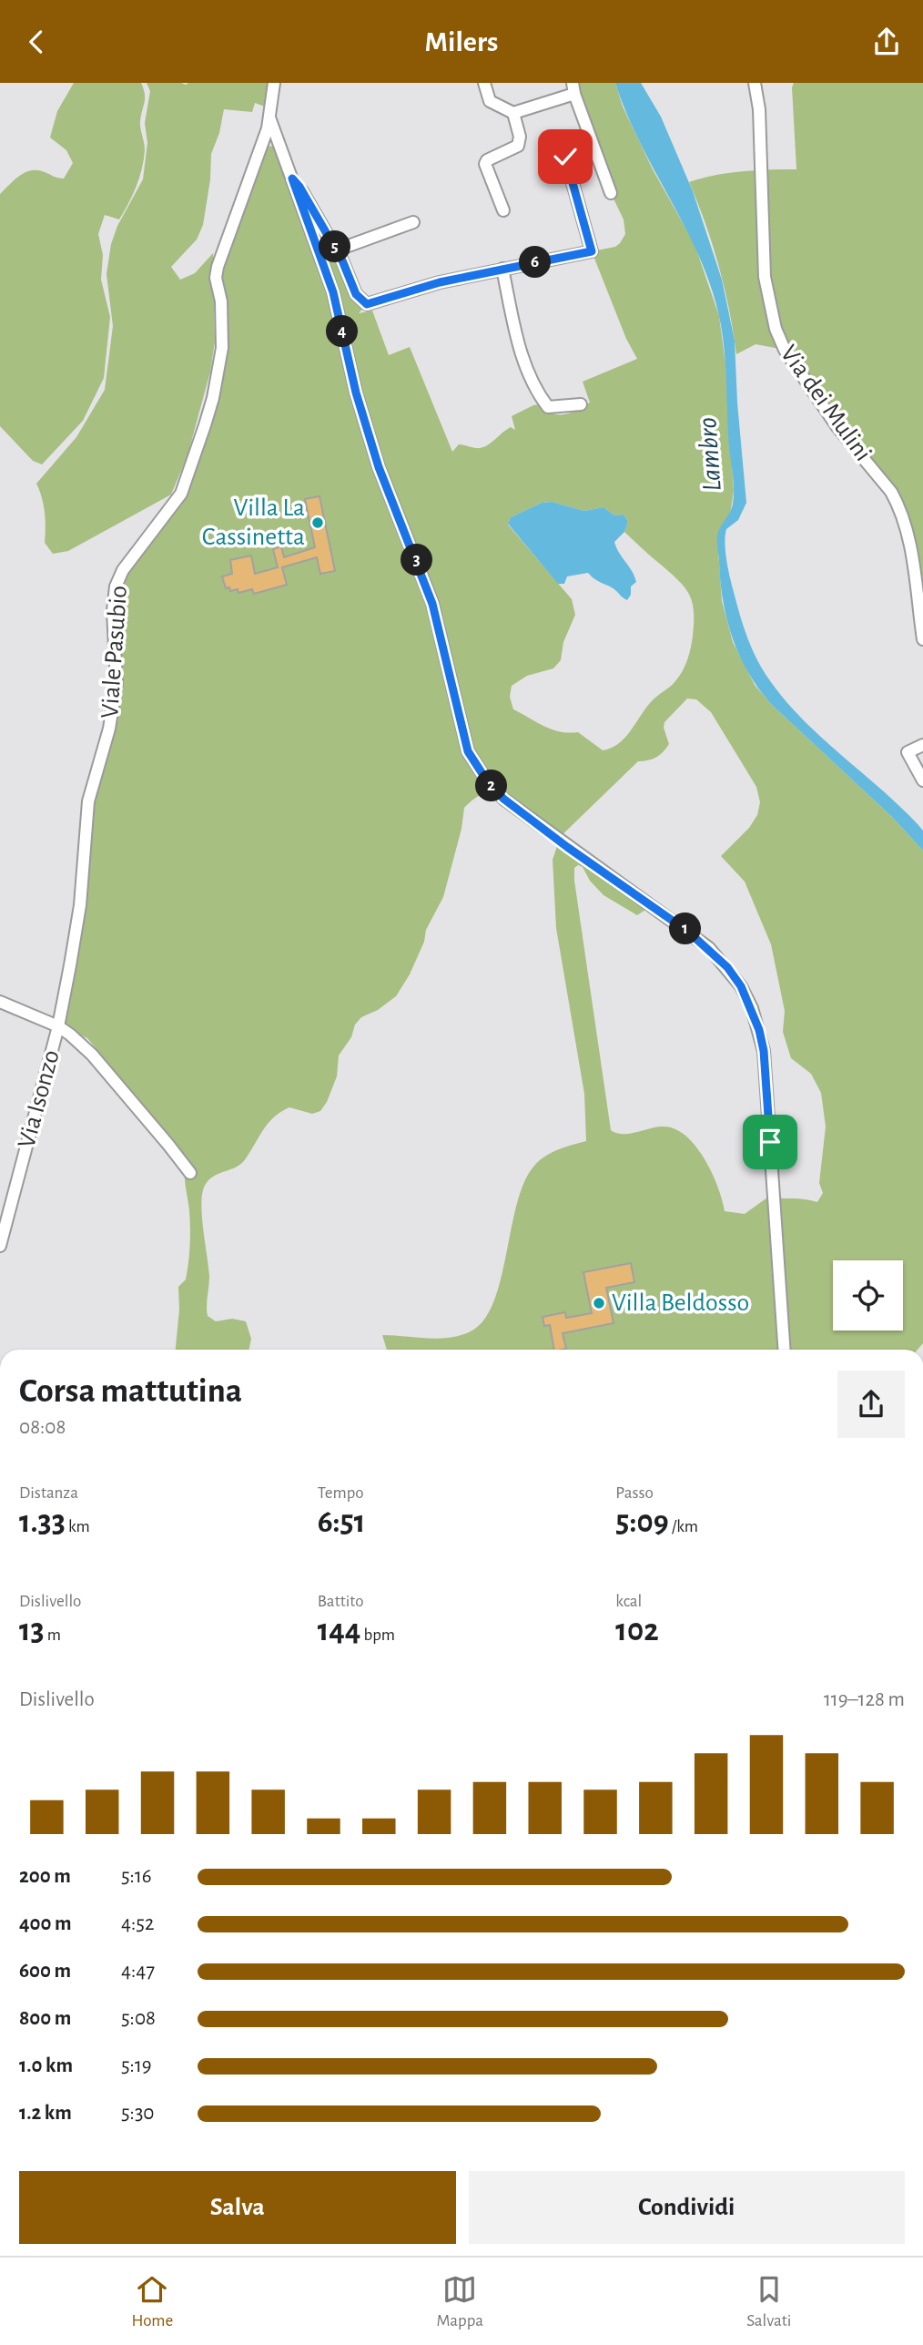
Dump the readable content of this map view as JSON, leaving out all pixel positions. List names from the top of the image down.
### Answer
{
  "streets": {
    "street": ["Via dei Mulini", "Viale Pasubio", "Via Isonzo"]
  },
  "crossings": [
    ["Viale Pasubio", "Via Isonzo"]
  ],
  "water": ["Lambro"],
  "places": ["Villa La Cassinetta", "Villa Beldosso"],
  "page": {
    "header": "Milers",
    "pins": [
      "5",
      "6",
      "4",
      "3",
      "2",
      "1"
    ],
    "heading": ["Corsa mattutina", "08:08"],
    "stats": [
      ["Distanza", "1.33 km"],
      ["Tempo", "6:51"],
      ["Passo", "5:09 /km"],
      ["Dislivello", "13 m"],
      ["Battito", "144 bpm"],
      ["kcal", "102"]
    ],
    "chart": ["Dislivello", "119–128 m"],
    "list": [
      {
        "name": "200 m",
        "note": "5:16"
      },
      {
        "name": "400 m",
        "note": "4:52"
      },
      {
        "name": "600 m",
        "note": "4:47"
      },
      {
        "name": "800 m",
        "note": "5:08"
      },
      {
        "name": "1.0 km",
        "note": "5:19"
      },
      {
        "name": "1.2 km",
        "note": "5:30"
      }
    ],
    "buttons": ["Salva", "Condividi"],
    "tabs": ["Home", "Mappa", "Salvati"]
  }
}
